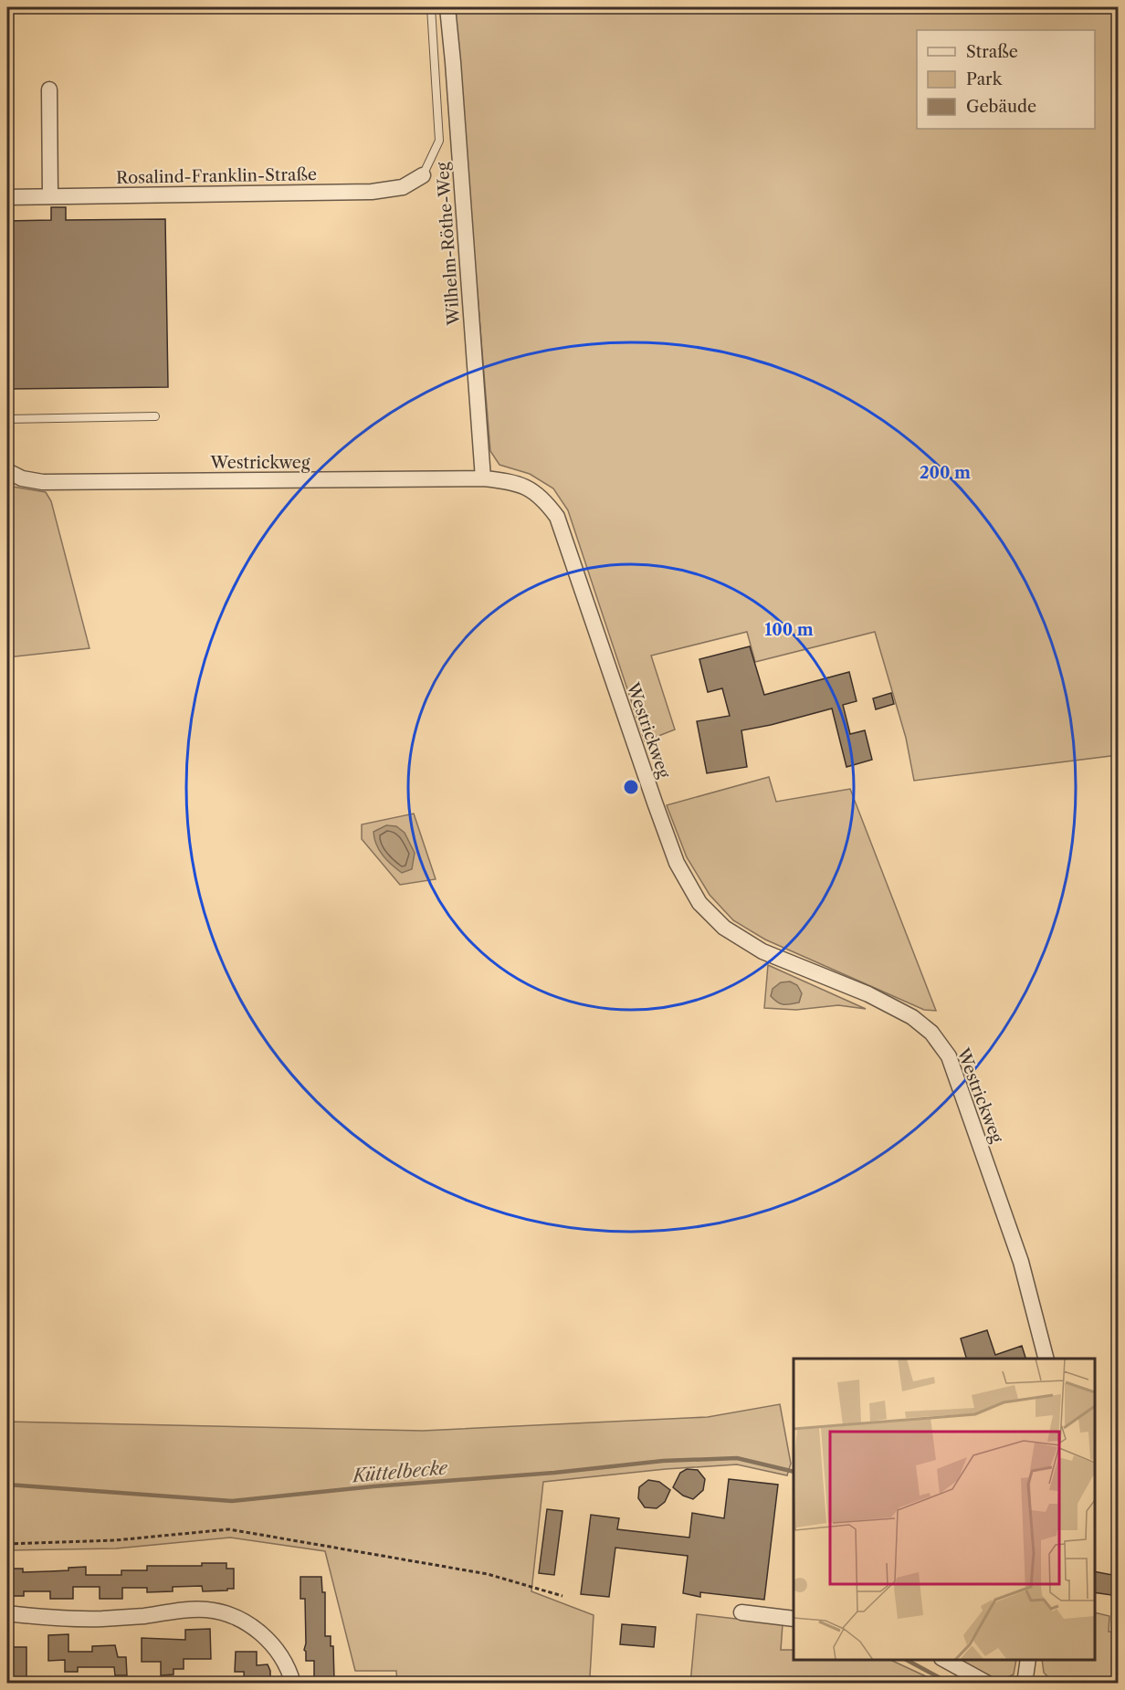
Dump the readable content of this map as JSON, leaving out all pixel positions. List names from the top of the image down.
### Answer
{
  "streets": {
    "street": ["Rosalind-Franklin-Straße", "Wilhelm-Röthe-Weg", "Westrickweg"]
  },
  "crossings": [
    ["Wilhelm-Röthe-Weg", "Westrickweg"]
  ],
  "water": ["Küttelbecke"],
  "legend": ["Straße", "Park", "Gebäude"],
  "rings": ["200 m", "100 m"]
}
